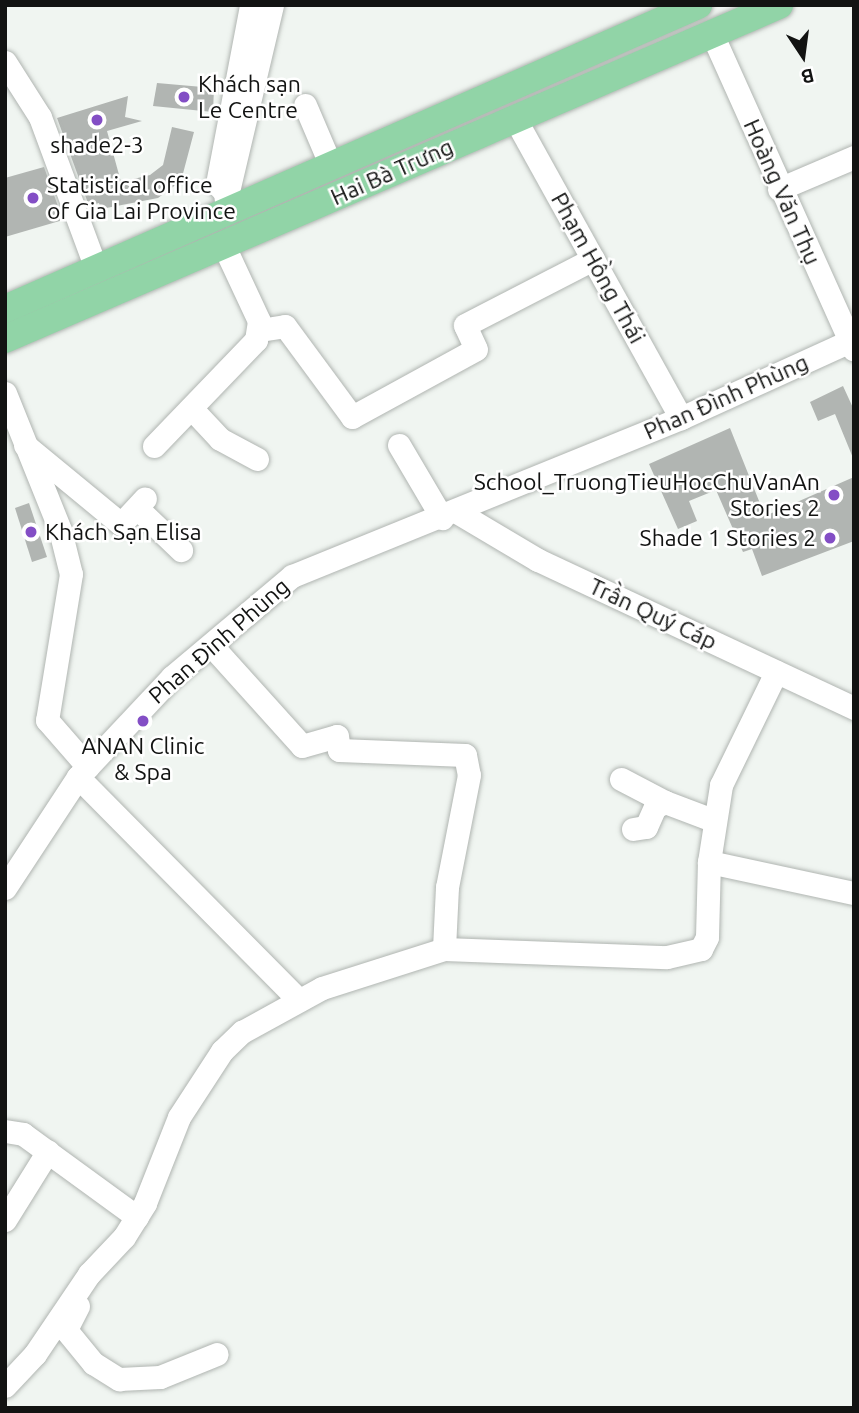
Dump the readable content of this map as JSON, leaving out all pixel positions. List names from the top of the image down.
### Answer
{
  "streets": {
    "main road": ["Hai Bà Trưng"],
    "street": [
      "Hoàng Văn Thụ",
      "Phạm Hồng Thái",
      "Phan Đình Phùng",
      "Trần Quý Cáp"
    ]
  },
  "crossings": [
    ["Hai Bà Trưng", "Hoàng Văn Thụ"],
    ["Hai Bà Trưng", "Phạm Hồng Thái"],
    ["Hoàng Văn Thụ", "Phan Đình Phùng"],
    ["Phạm Hồng Thái", "Phan Đình Phùng"],
    ["Phan Đình Phùng", "Trần Quý Cáp"]
  ],
  "places": [
    "Khách sạn Le Centre",
    "shade2-3",
    "Statistical office of Gia Lai Province",
    "School_TruongTieuHocChuVanAn Stories 2",
    "Khách Sạn Elisa",
    "Shade 1 Stories 2",
    "ANAN Clinic & Spa"
  ],
  "north": "bottom"
}
